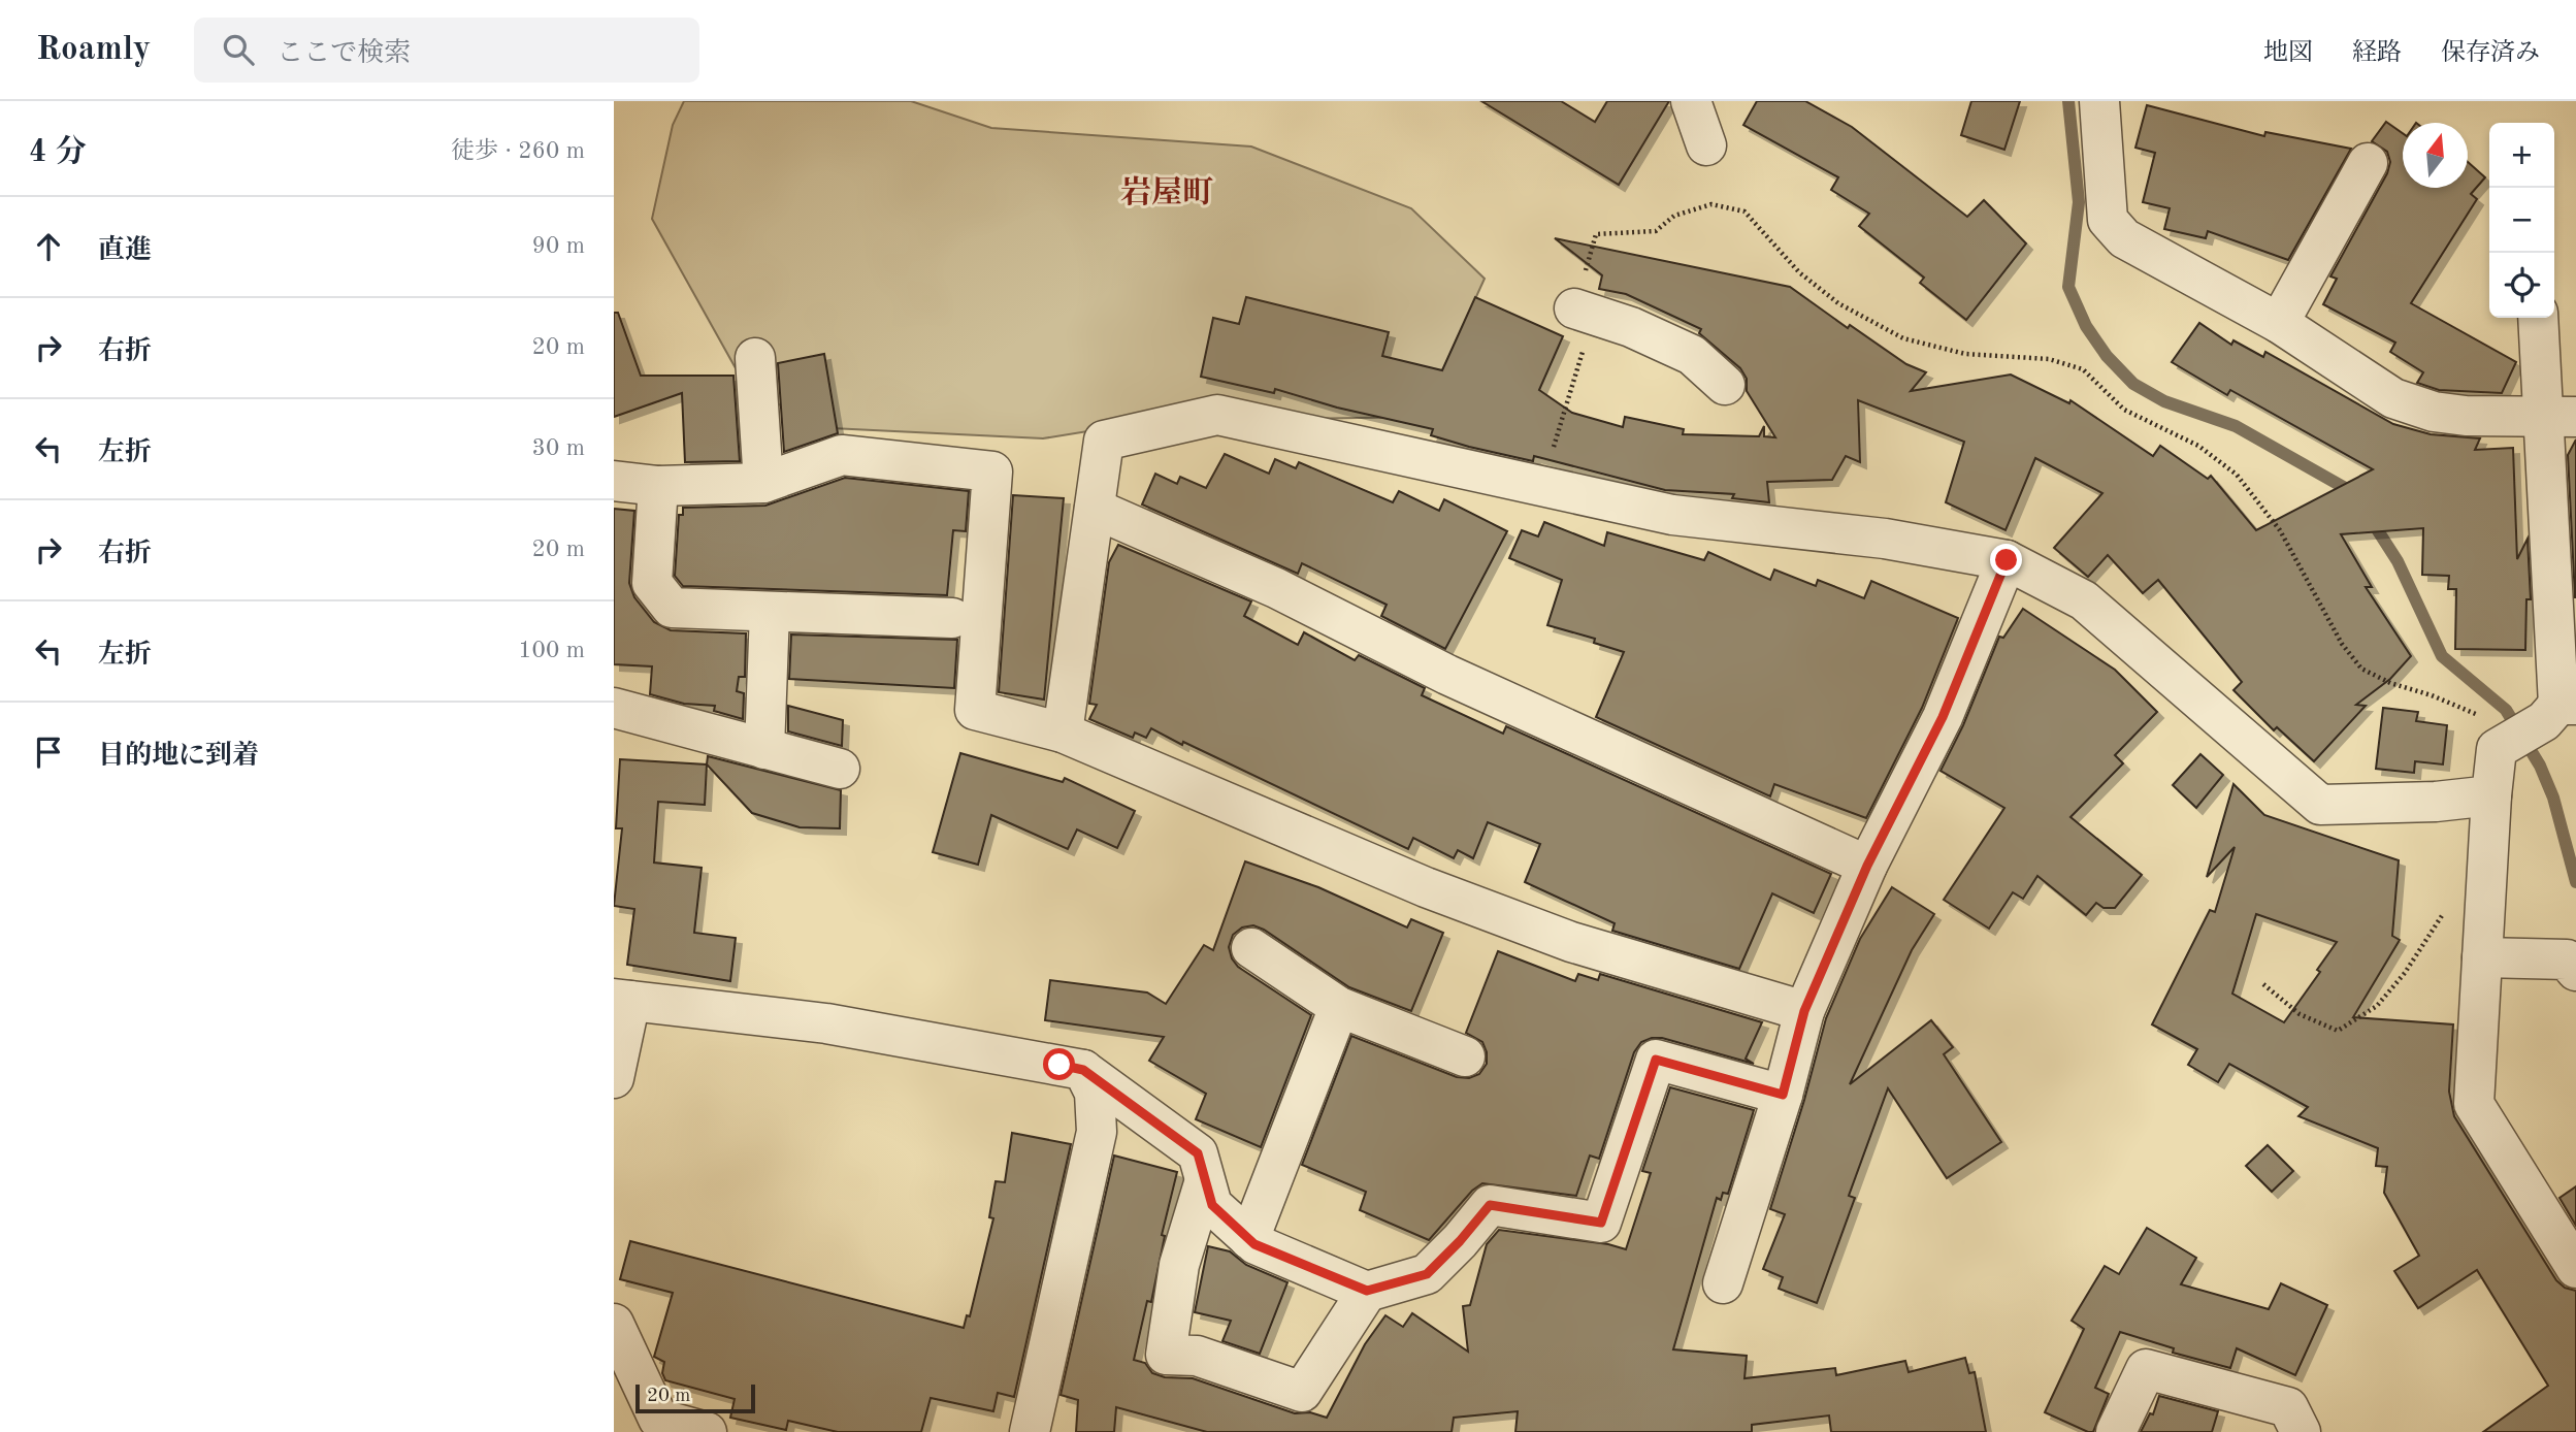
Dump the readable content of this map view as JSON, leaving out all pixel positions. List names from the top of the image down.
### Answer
{
  "districts": ["岩屋町"],
  "scale_bar": "20 m",
  "north": "top",
  "page": {
    "header": "Roamly",
    "search": "ここで検索",
    "nav": ["地図", "経路", "保存済み"],
    "heading": ["4 分", "徒歩 · 260 m"],
    "map_buttons": ["+", "−"],
    "list": [
      ["直進", "90 m"],
      ["右折", "20 m"],
      ["左折", "30 m"],
      ["右折", "20 m"],
      ["左折", "100 m"],
      "目的地に到着"
    ],
    "scale": "20 m"
  }
}
